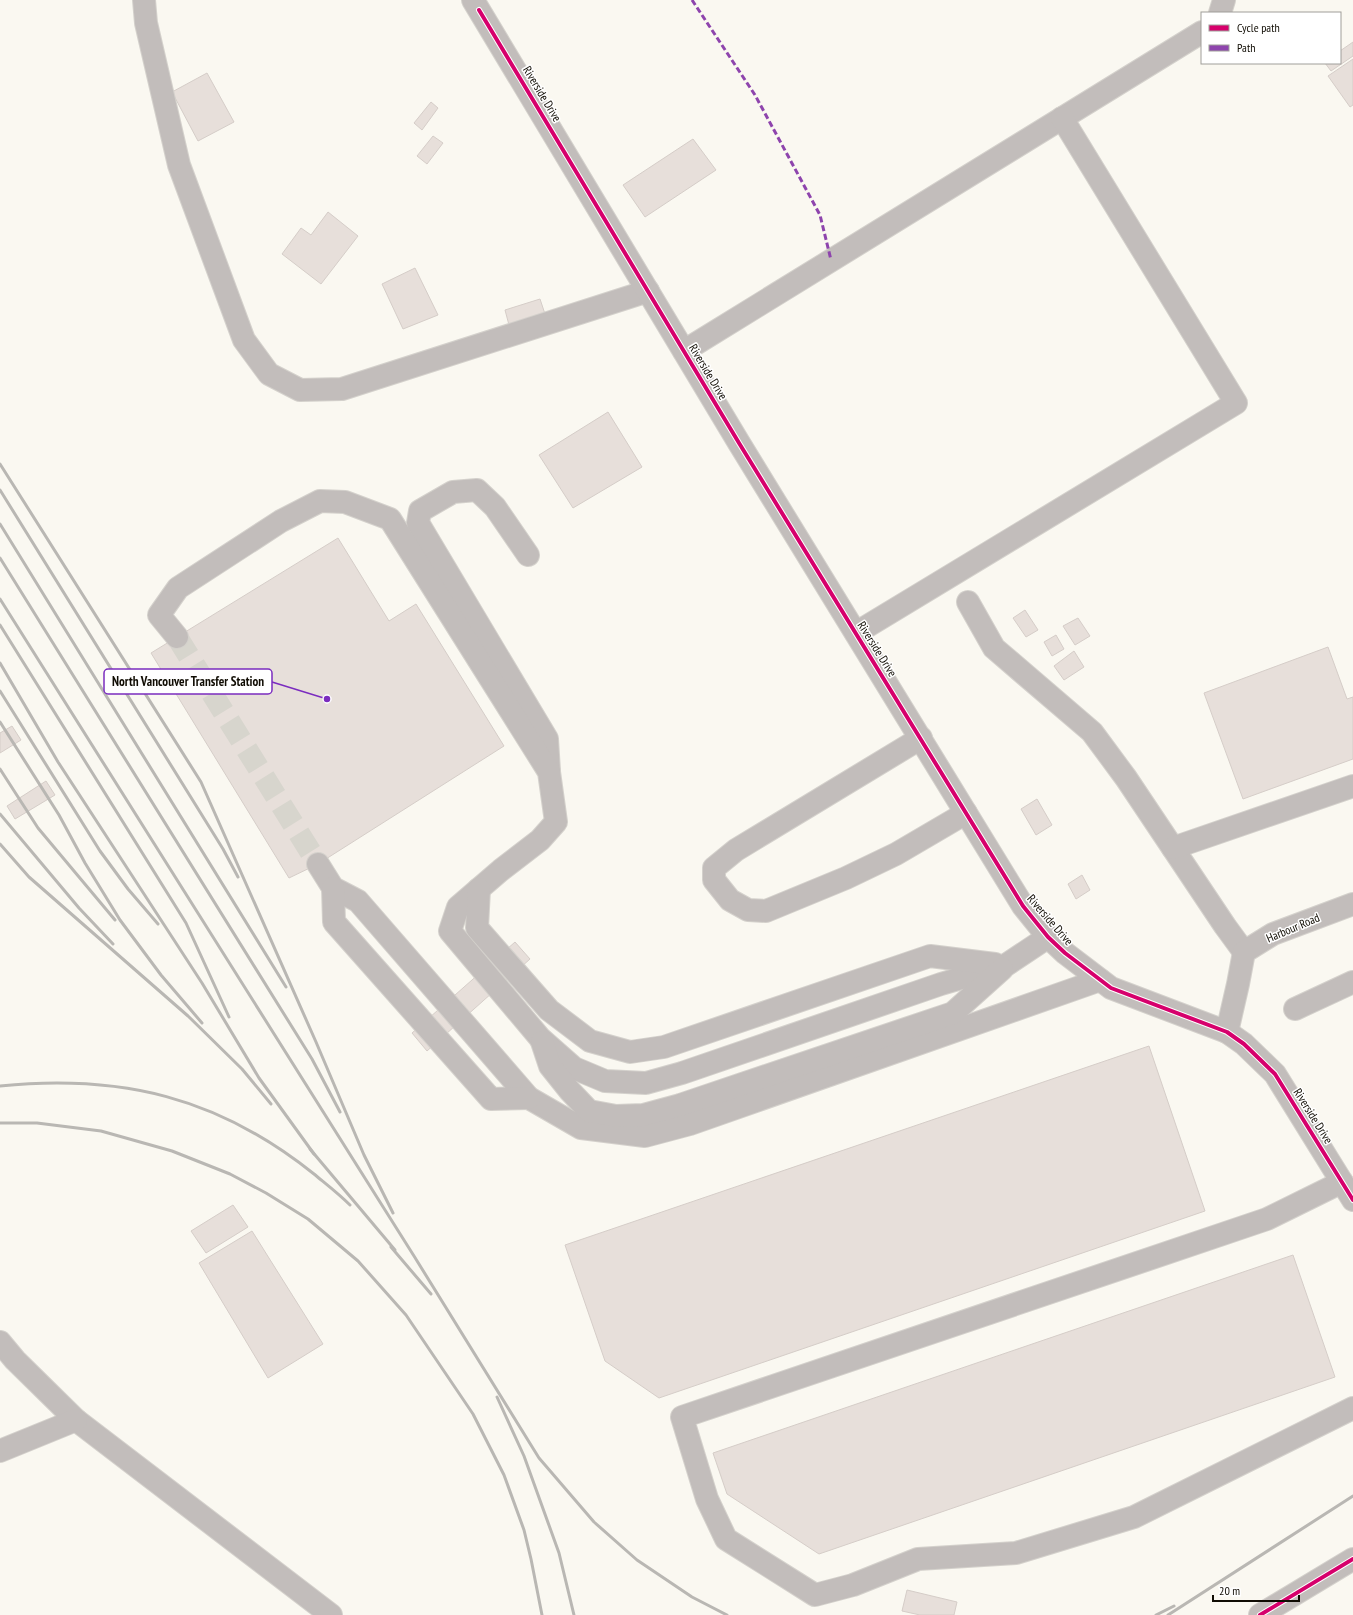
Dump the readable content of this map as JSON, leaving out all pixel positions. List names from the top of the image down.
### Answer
{
  "streets": {
    "street": ["Riverside Drive", "Harbour Road"]
  },
  "places": ["North Vancouver Transfer Station"],
  "legend": ["Cycle path", "Path"],
  "scale_bar": "20 m"
}
